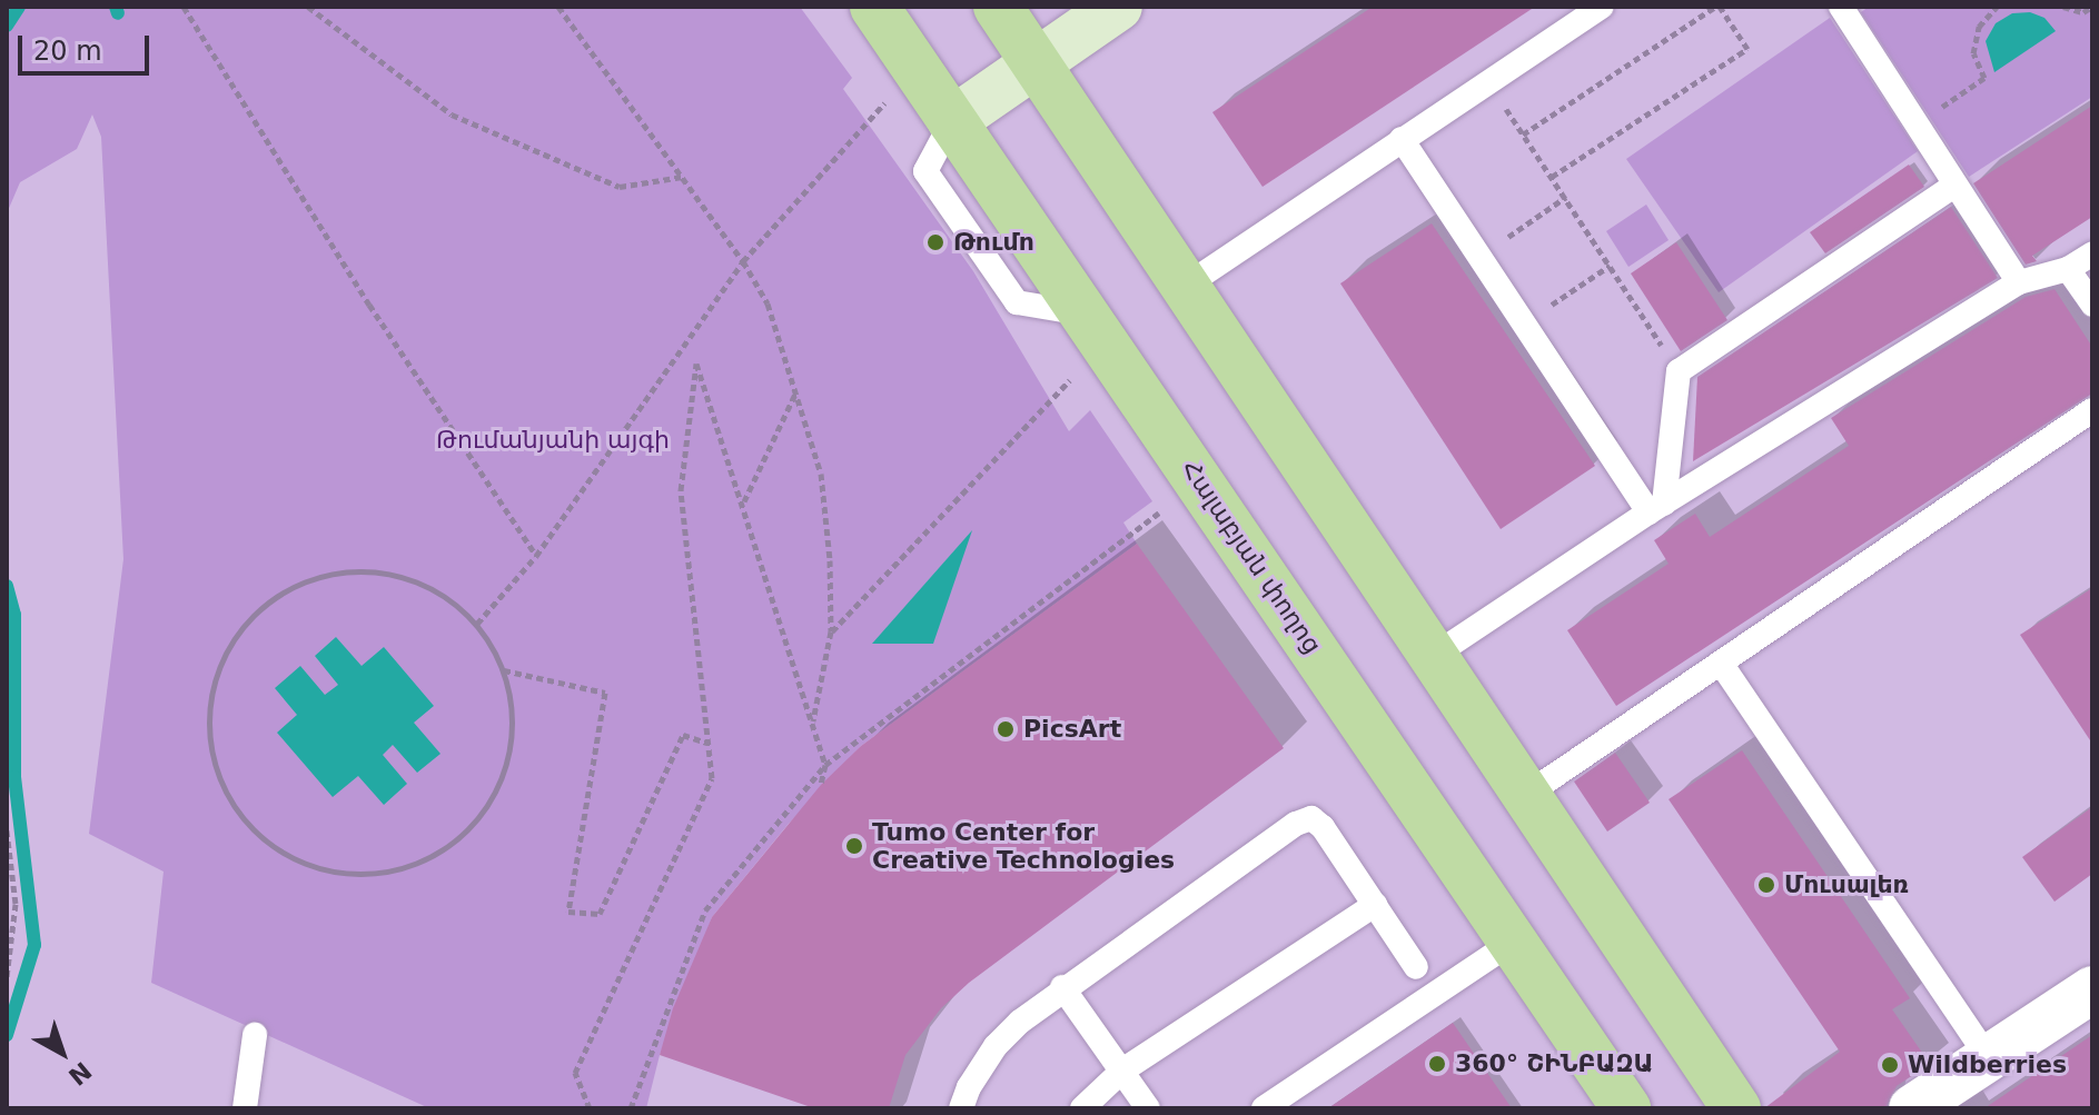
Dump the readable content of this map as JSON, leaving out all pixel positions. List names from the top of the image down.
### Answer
{
  "streets": {
    "main road": ["Հալաբյան փողոց"]
  },
  "parks": ["Թումանյանի այգի"],
  "places": [
    "Թումո",
    "PicsArt",
    "Tumo Center for Creative Technologies",
    "Մուսալեռ",
    "360° ՇԻՆԲԱԶԱ",
    "Wildberries"
  ],
  "scale_bar": "20 m",
  "north": "bottom right"
}
